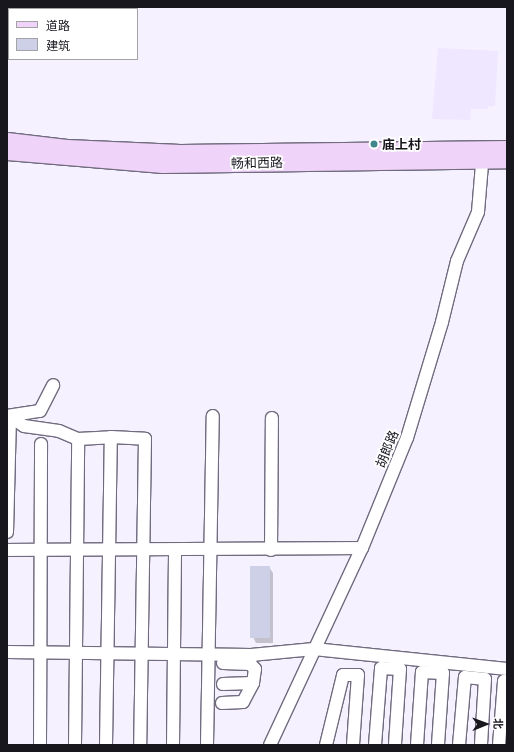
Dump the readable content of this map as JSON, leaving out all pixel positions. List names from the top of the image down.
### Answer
{
  "streets": {
    "main road": ["畅和西路"],
    "street": ["胡郎路"]
  },
  "crossings": [
    ["畅和西路", "胡郎路"]
  ],
  "places": ["庙上村"],
  "legend": ["道路", "建筑"],
  "north": "right"
}
